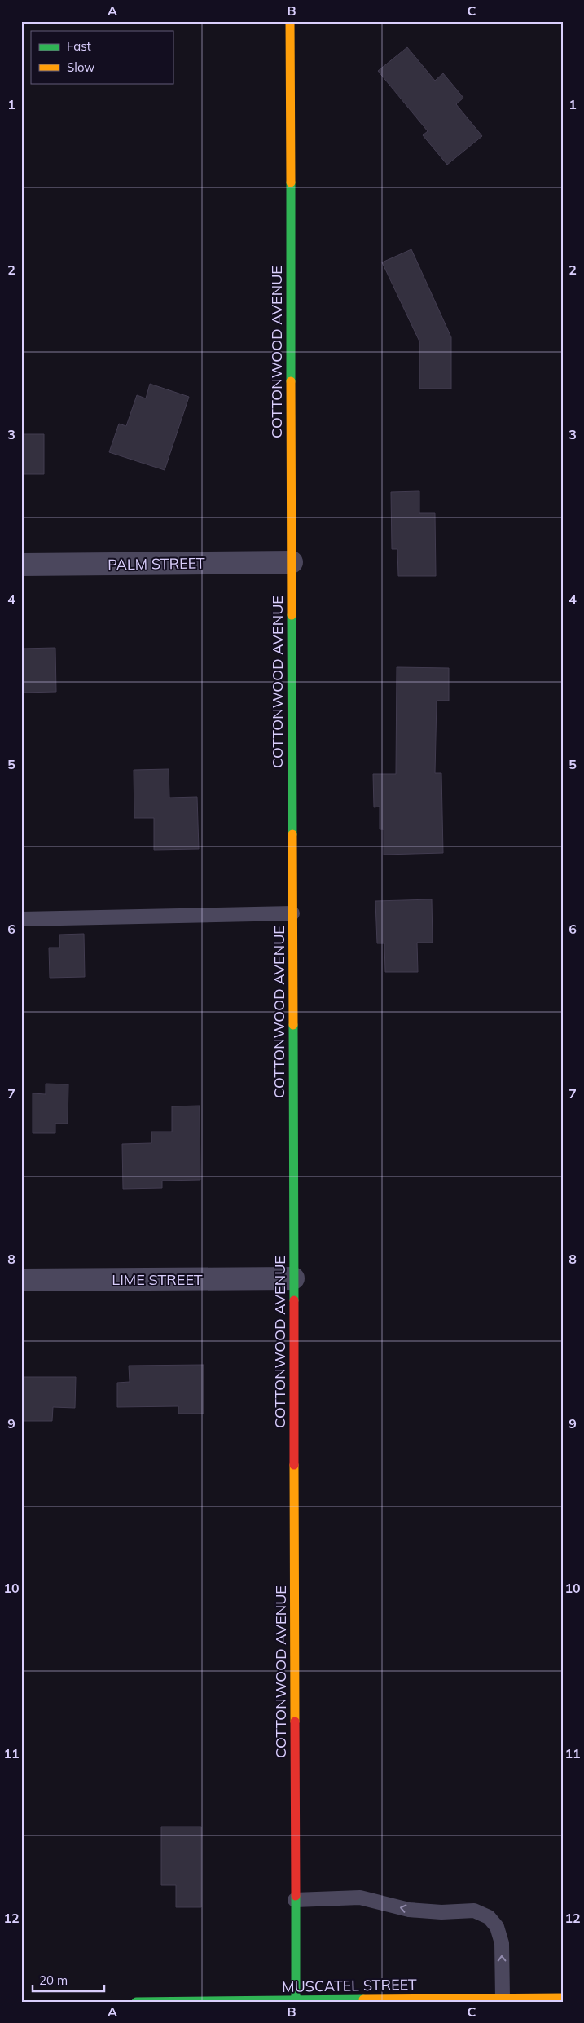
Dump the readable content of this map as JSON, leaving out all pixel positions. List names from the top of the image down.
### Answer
{
  "streets": {
    "street": [
      "COTTONWOOD AVENUE",
      "PALM STREET",
      "LIME STREET",
      "MUSCATEL STREET"
    ]
  },
  "crossings": [
    ["COTTONWOOD AVENUE", "PALM STREET"],
    ["COTTONWOOD AVENUE", "LIME STREET"],
    ["COTTONWOOD AVENUE", "MUSCATEL STREET"]
  ],
  "legend": ["Fast", "Slow"],
  "scale_bar": "20 m",
  "grid": {
    "columns": ["A", "B", "C"],
    "rows": [
      "1",
      "2",
      "3",
      "4",
      "5",
      "6",
      "7",
      "8",
      "9",
      "10",
      "11",
      "12"
    ]
  }
}
